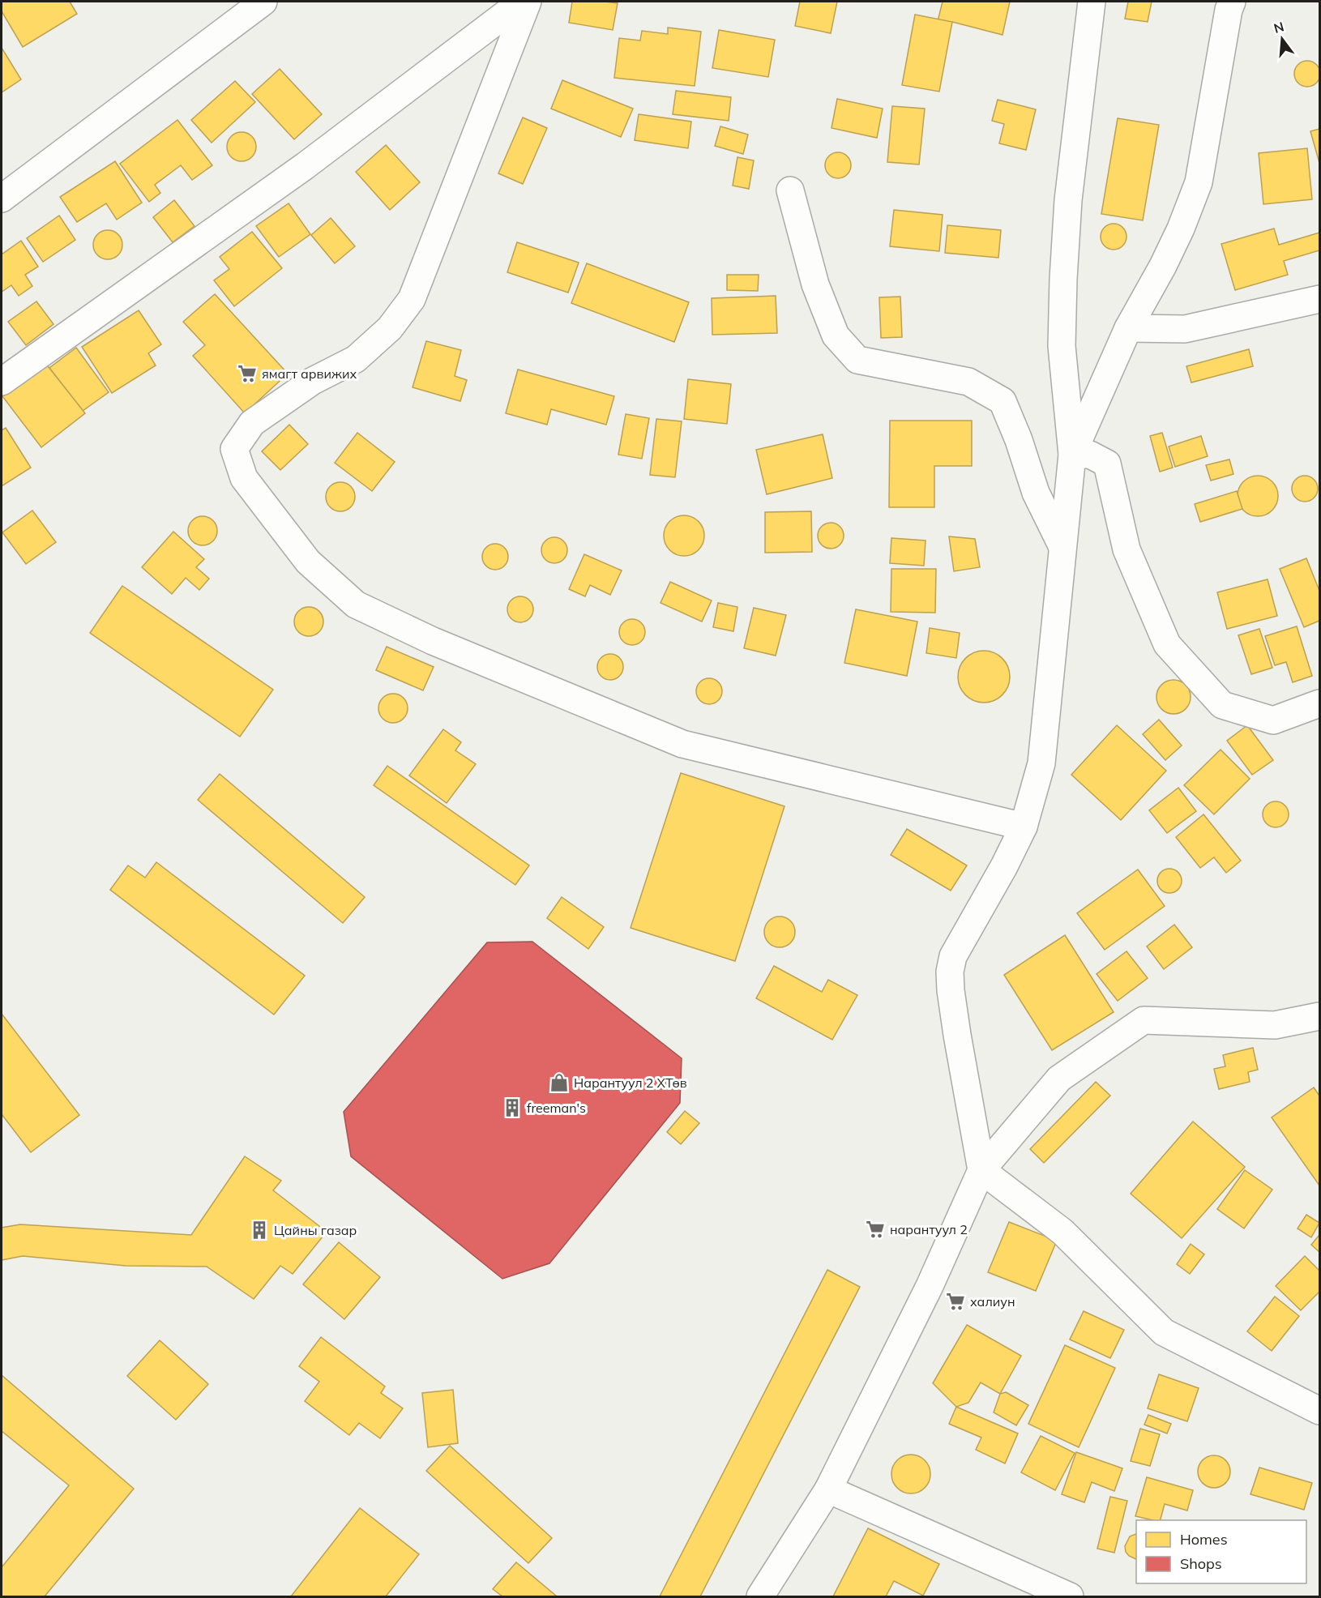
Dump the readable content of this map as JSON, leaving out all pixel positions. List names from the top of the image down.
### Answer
{
  "places": {
    "supermarket": ["ямагт арвижих", "нарантуул 2", "халиун"],
    "shop": ["Нарантуул 2 ХТөв"],
    "building": ["freeman's", "Цайны газар"]
  },
  "legend": ["Homes", "Shops"],
  "north": "top"
}
